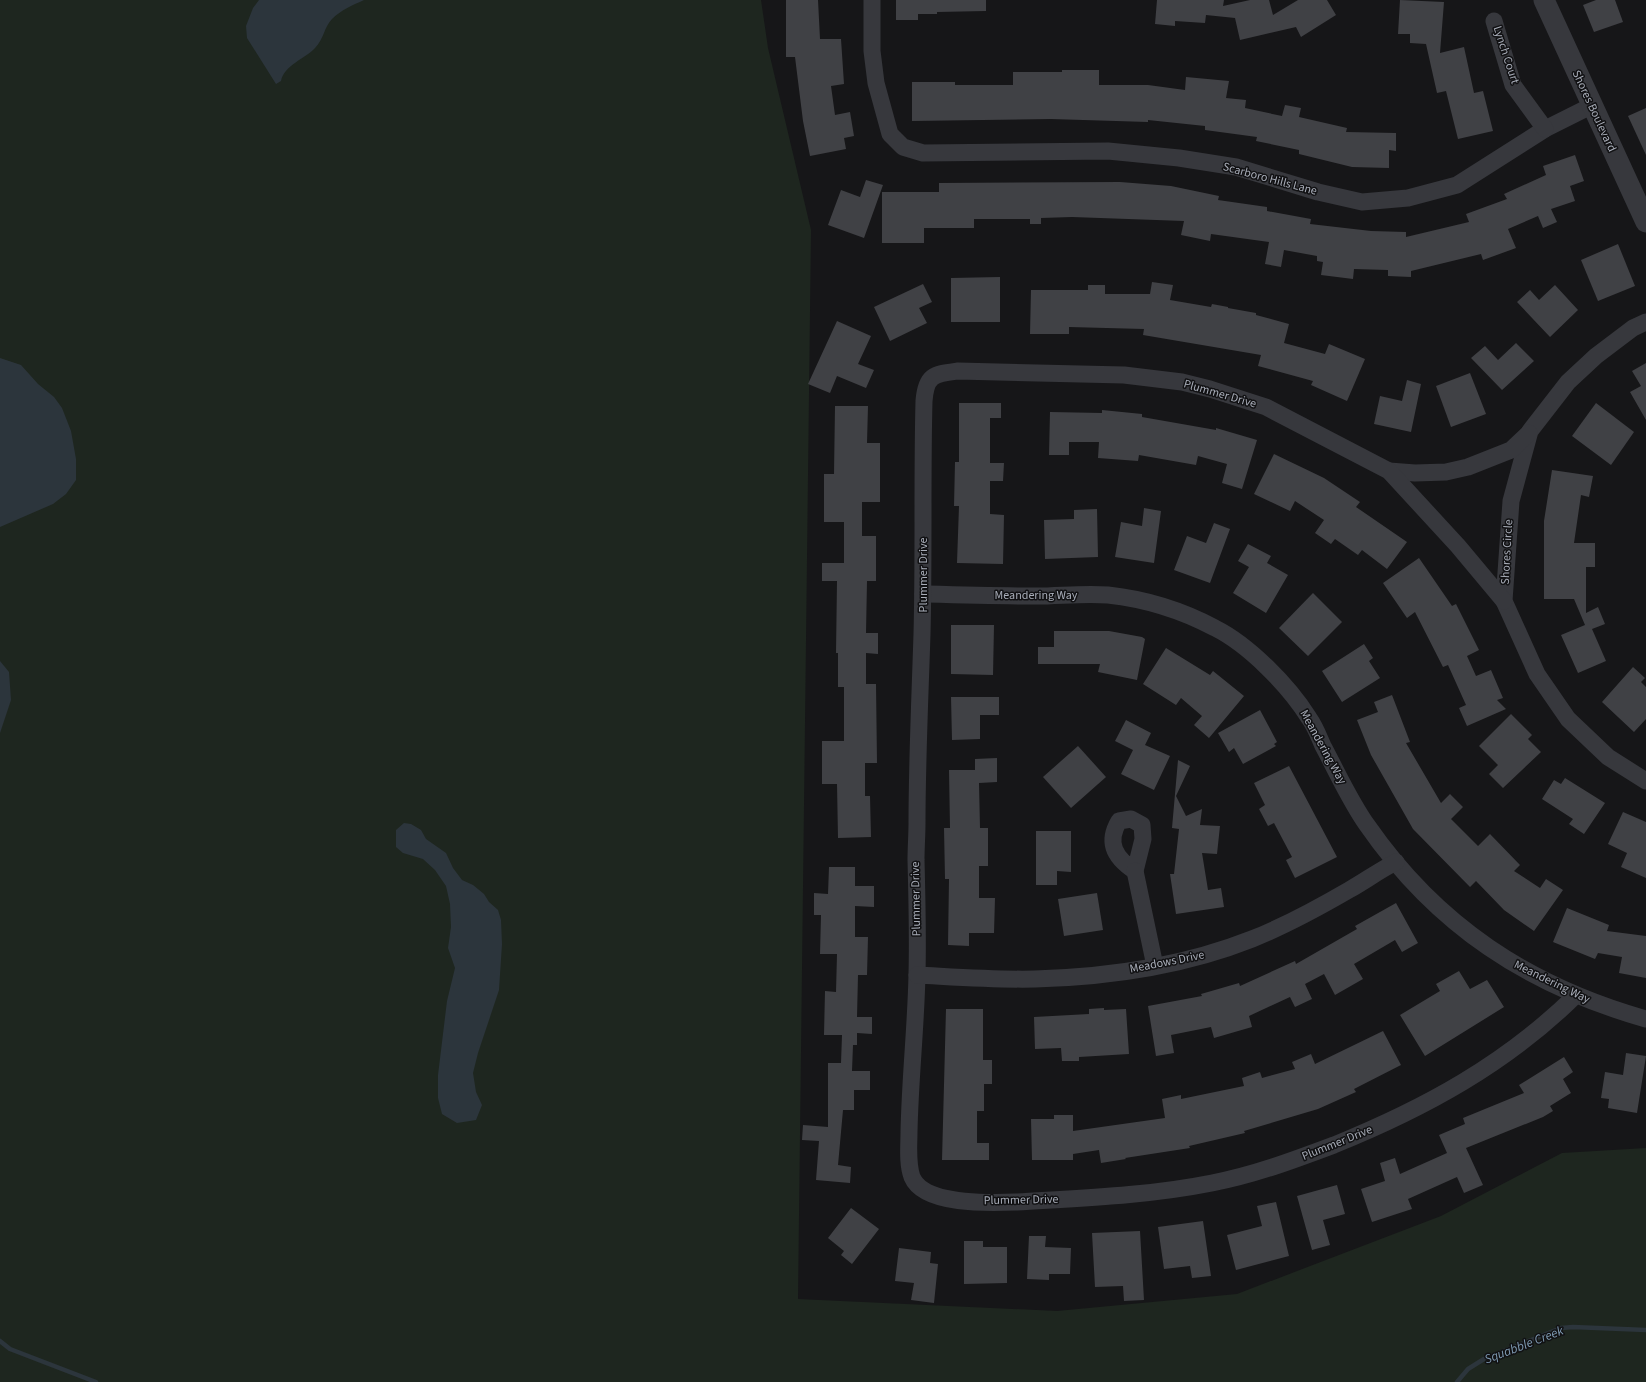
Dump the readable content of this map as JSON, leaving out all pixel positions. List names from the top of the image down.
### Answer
{
  "streets": {
    "street": [
      "Lynch Court",
      "Shores Boulevard",
      "Scarboro Hills Lane",
      "Plummer Drive",
      "Shores Circle",
      "Meandering Way",
      "Meadows Drive"
    ]
  },
  "crossings": [
    ["Lynch Court", "Scarboro Hills Lane"],
    ["Shores Boulevard", "Scarboro Hills Lane"],
    ["Plummer Drive", "Shores Circle"],
    ["Plummer Drive", "Meandering Way"],
    ["Plummer Drive", "Meadows Drive"],
    ["Meandering Way", "Meadows Drive"]
  ],
  "water": ["Squabble Creek"]
}
